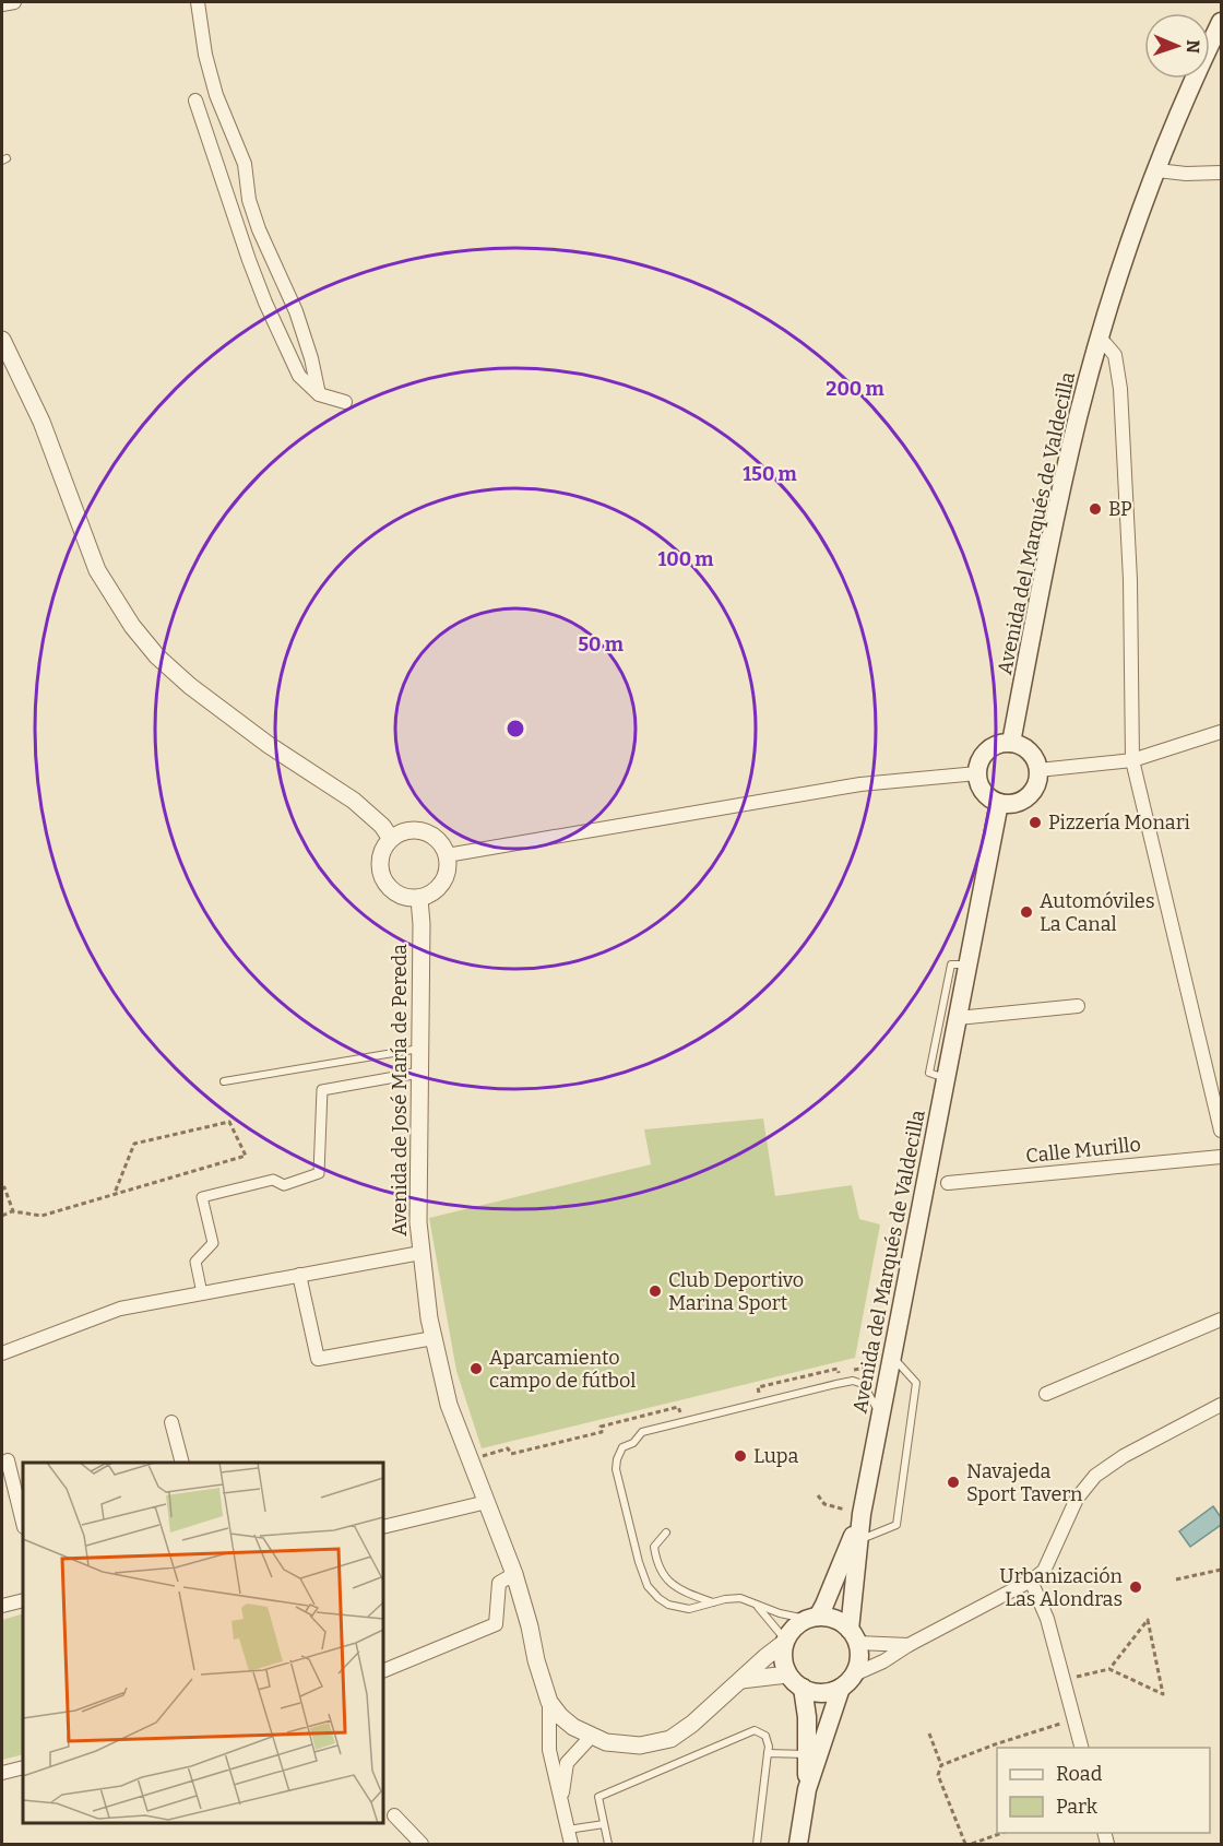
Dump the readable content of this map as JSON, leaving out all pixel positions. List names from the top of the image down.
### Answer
{
  "streets": {
    "main road": ["Avenida del Marqués de Valdecilla"],
    "street": ["Avenida de José María de Pereda", "Calle Murillo"]
  },
  "crossings": [
    ["Avenida del Marqués de Valdecilla", "Avenida de José María de Pereda"]
  ],
  "places": [
    "BP",
    "Pizzería Monari",
    "Automóviles La Canal",
    "Club Deportivo Marina Sport",
    "Aparcamiento campo de fútbol",
    "Lupa",
    "Navajeda Sport Tavern",
    "Urbanización Las Alondras"
  ],
  "legend": ["Road", "Park"],
  "north": "right",
  "rings": [
    "200 m",
    "150 m",
    "100 m",
    "50 m"
  ]
}
